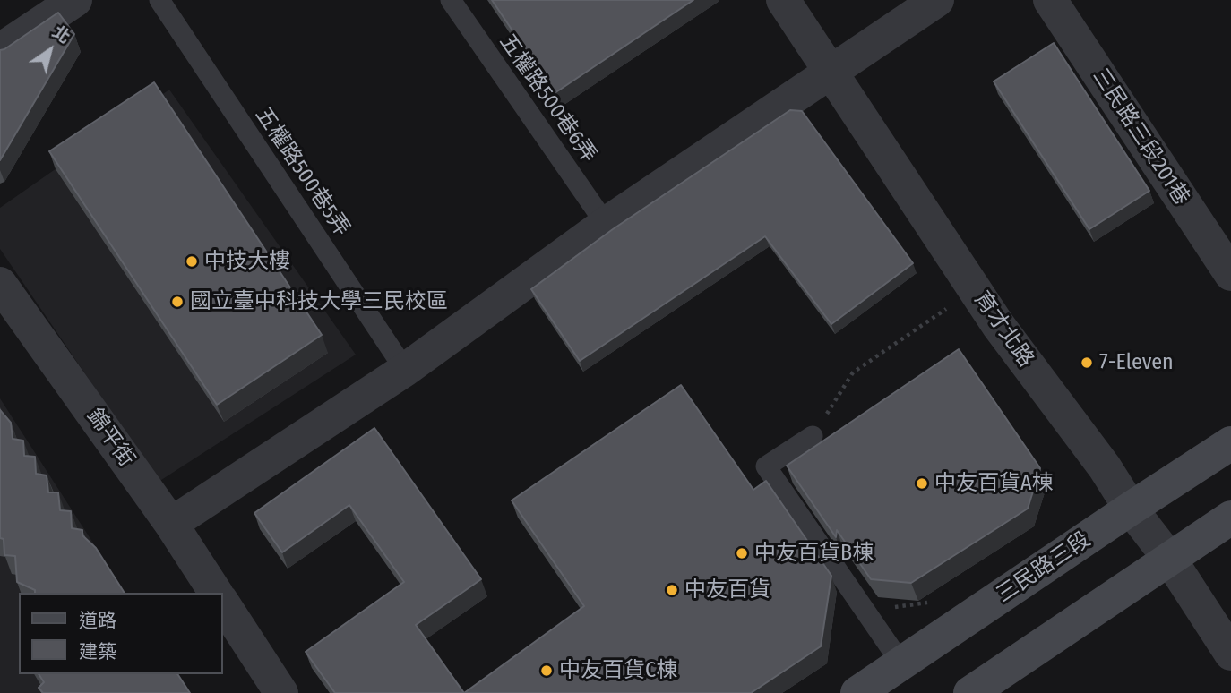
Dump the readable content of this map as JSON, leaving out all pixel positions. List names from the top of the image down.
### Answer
{
  "streets": {
    "main road": ["三民路三段"],
    "street": ["三民路三段201巷", "育才北路", "錦平街"],
    "lane": ["五權路500巷6弄", "五權路500巷5弄"]
  },
  "crossings": [
    ["育才北路", "三民路三段"]
  ],
  "places": [
    "中技大樓",
    "國立臺中科技大學三民校區",
    "7-Eleven",
    "中友百貨A棟",
    "中友百貨B棟",
    "中友百貨",
    "中友百貨C棟"
  ],
  "legend": ["道路", "建築"],
  "north": "top right"
}
